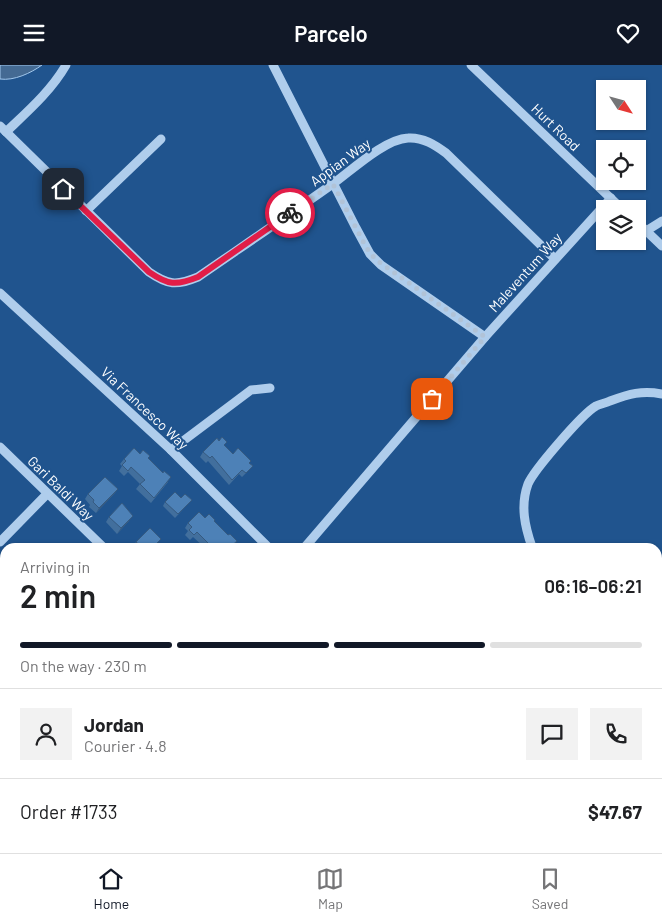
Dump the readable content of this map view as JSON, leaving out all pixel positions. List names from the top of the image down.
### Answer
{
  "streets": {
    "street": [
      "Hurt Road",
      "Appian Way",
      "Maleventum Way",
      "Via Francesco Way",
      "Gari Baldi Way"
    ]
  },
  "crossings": [
    ["Hurt Road", "Maleventum Way"],
    ["Appian Way", "Maleventum Way"]
  ],
  "north": "bottom right",
  "page": {
    "header": "Parcelo",
    "heading": ["2 min", "Arriving in", "06:16–06:21"],
    "panel": [
      "Jordan",
      "Courier · 4.8",
      "Order #1733",
      "$47.67"
    ],
    "bar": "On the way · 230 m",
    "tabs": ["Home", "Map", "Saved"]
  }
}
